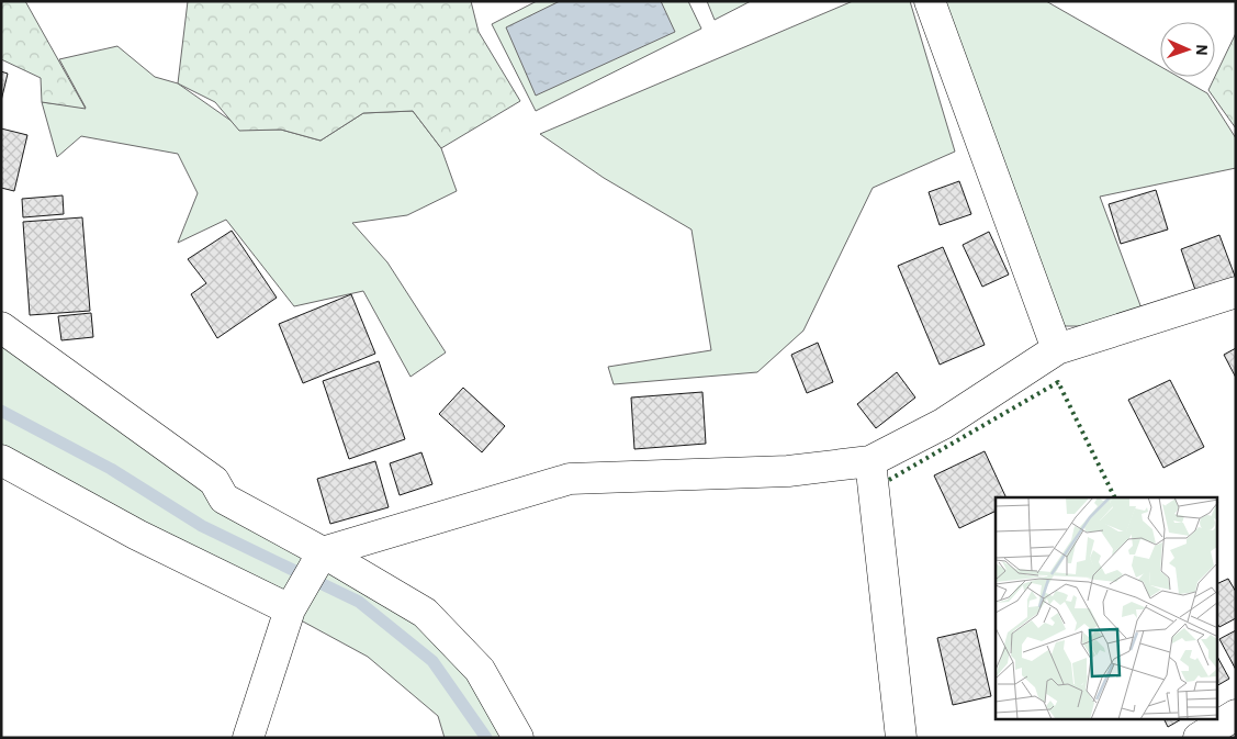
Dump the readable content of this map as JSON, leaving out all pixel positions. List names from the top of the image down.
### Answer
{
  "north": "right"
}
